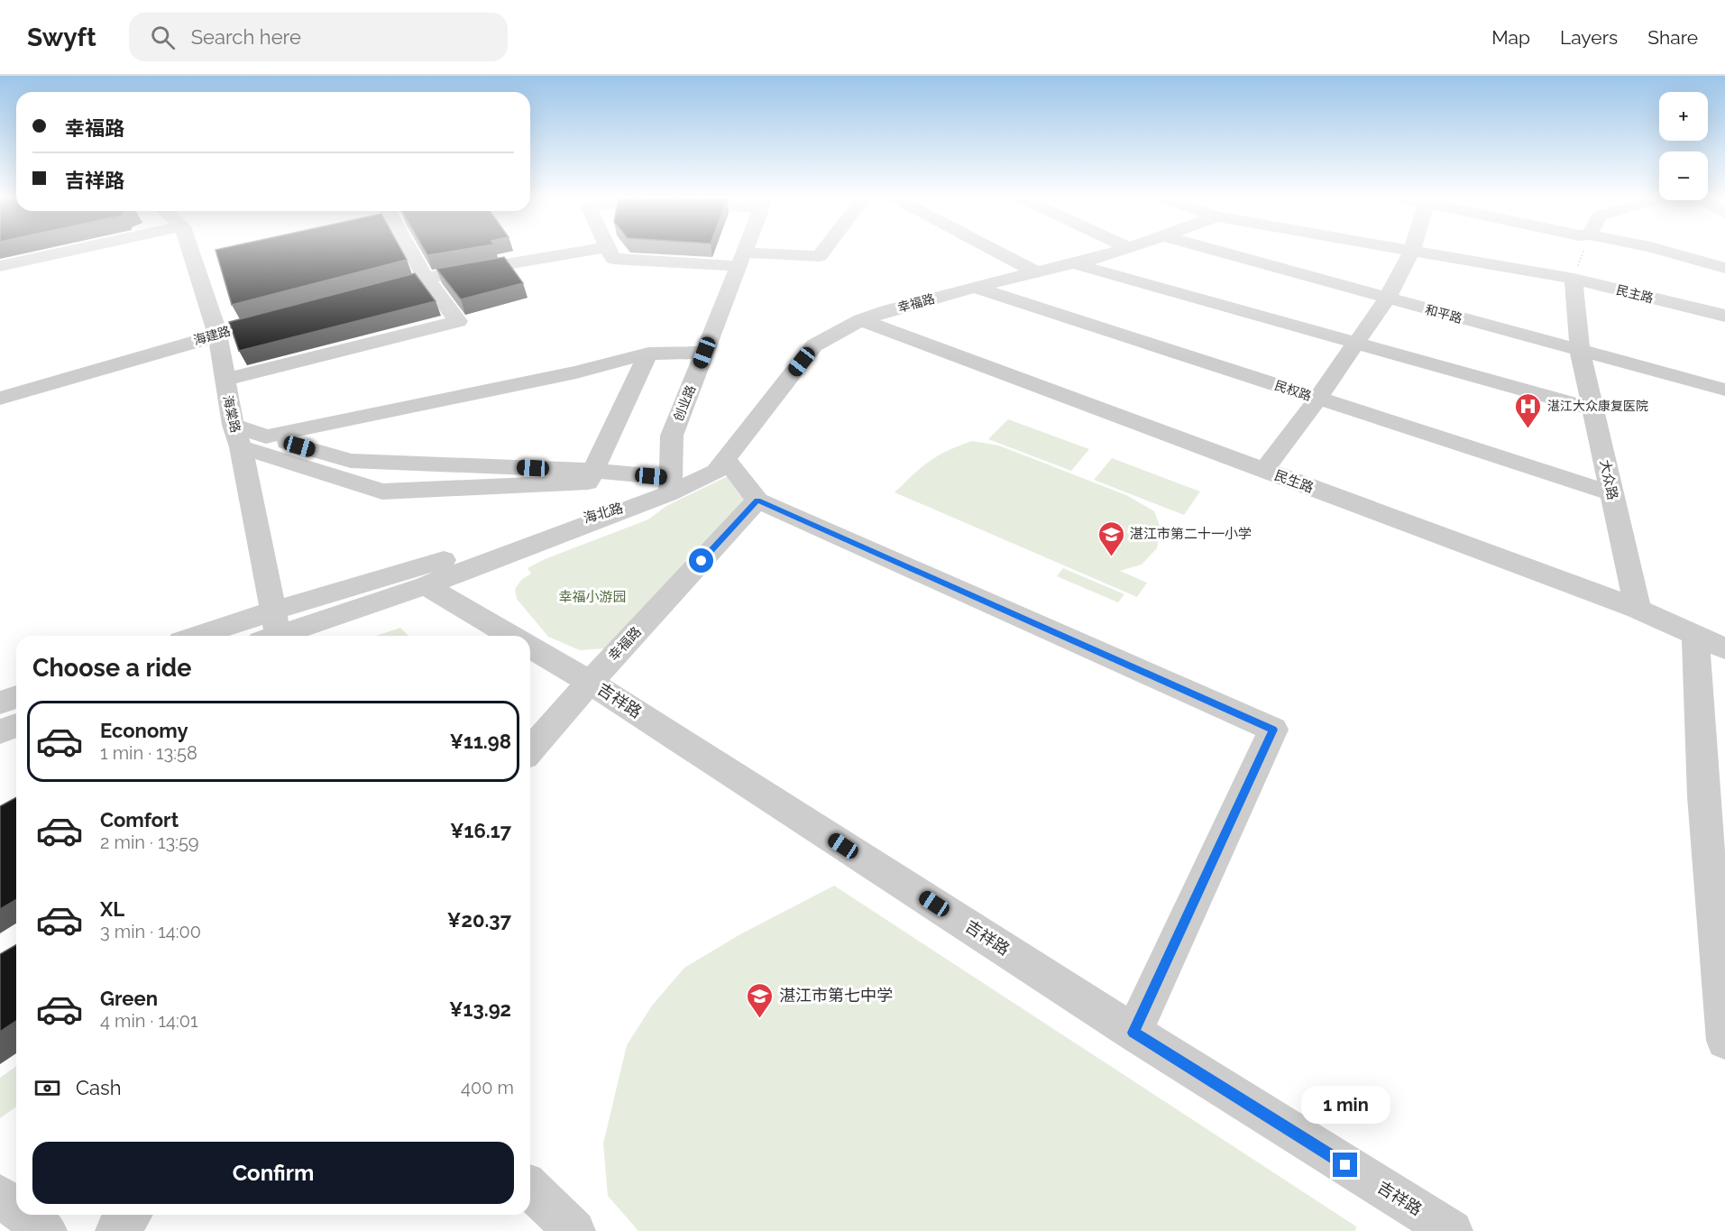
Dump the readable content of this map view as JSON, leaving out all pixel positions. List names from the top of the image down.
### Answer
{
  "streets": {
    "street": [
      "民主路",
      "幸福路",
      "和平路",
      "海建路",
      "民权路",
      "创业路",
      "海棠路",
      "大众路",
      "民生路",
      "海北路",
      "吉祥路"
    ]
  },
  "crossings": [
    ["民主路", "大众路"],
    ["幸福路", "民权路"],
    ["幸福路", "民生路"],
    ["幸福路", "吉祥路"],
    ["和平路", "大众路"],
    ["海建路", "海棠路"],
    ["民权路", "大众路"],
    ["创业路", "海北路"],
    ["海棠路", "海北路"],
    ["大众路", "民生路"]
  ],
  "parks": ["幸福小游园"],
  "places": {
    "hospital": ["湛江大众康复医院"],
    "school or university": ["湛江市第二十一小学", "湛江市第七中学"]
  },
  "page": {
    "header": "Swyft",
    "search": "Search here",
    "nav": ["Map", "Layers", "Share"],
    "map_buttons": ["+", "−"],
    "banner": ["幸福路", "吉祥路"],
    "heading": "Choose a ride",
    "list": [
      {
        "name": "Economy",
        "note": "1 min · 13:58",
        "value": "¥11.98"
      },
      {
        "name": "Comfort",
        "note": "2 min · 13:59",
        "value": "¥16.17"
      },
      {
        "name": "XL",
        "note": "3 min · 14:00",
        "value": "¥20.37"
      },
      {
        "name": "Green",
        "note": "4 min · 14:01",
        "value": "¥13.92"
      }
    ],
    "pay": ["Cash", "400 m"],
    "bubble": "1 min",
    "buttons": "Confirm"
  }
}
